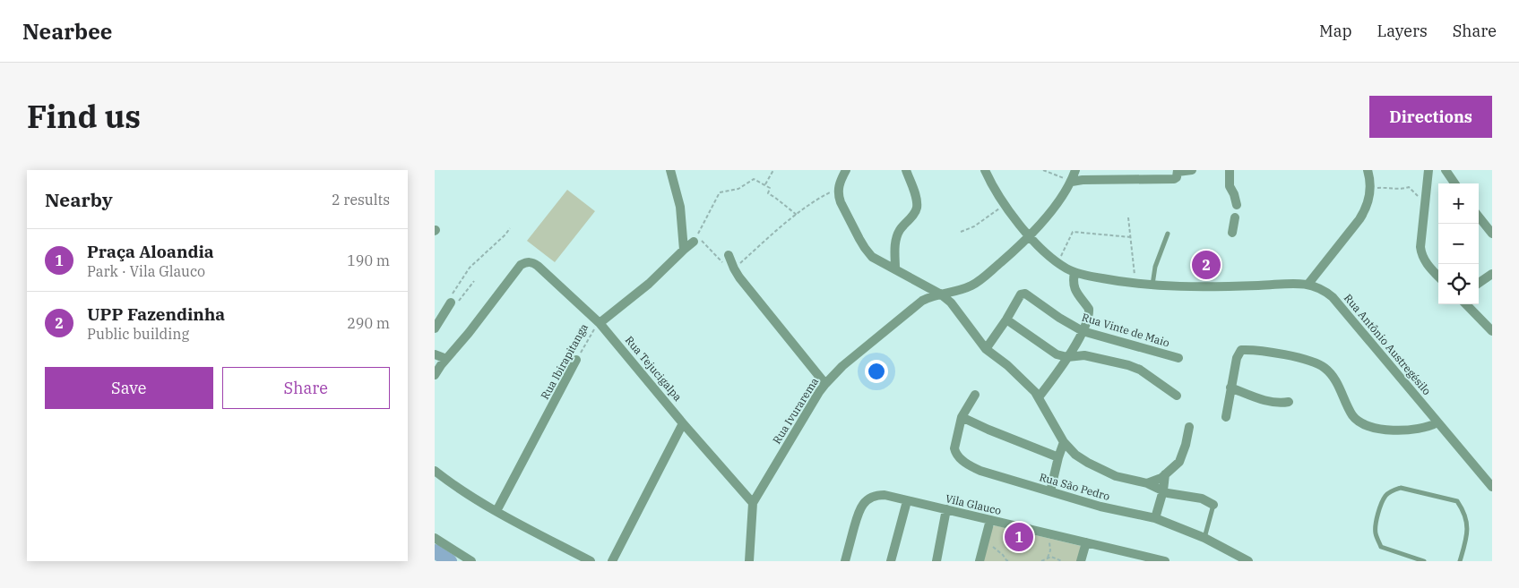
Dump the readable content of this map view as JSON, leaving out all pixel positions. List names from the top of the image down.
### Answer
{
  "streets": {
    "street": [
      "Rua Vinte de Maio",
      "Rua Antônio Austregésilo",
      "Rua Ibirapitanga",
      "Rua Tejucigalpa",
      "Rua Ivurarema",
      "Rua São Pedro",
      "Vila Glauco"
    ]
  },
  "crossings": [
    ["Rua Antônio Austregésilo", "Rua Ivurarema"],
    ["Rua Ibirapitanga", "Rua Tejucigalpa"],
    ["Rua Tejucigalpa", "Rua Ivurarema"]
  ],
  "page": {
    "header": "Nearbee",
    "nav": ["Map", "Layers", "Share"],
    "title": "Find us",
    "buttons": [
      "Directions",
      ["Save", "Share"]
    ],
    "heading": ["Nearby", "2 results"],
    "map_buttons": ["+", "−"],
    "list": [
      {
        "mark": "1",
        "name": "Praça Aloandia",
        "note": "Park · Vila Glauco",
        "value": "190 m"
      },
      {
        "mark": "2",
        "name": "UPP Fazendinha",
        "note": "Public building",
        "value": "290 m"
      }
    ],
    "pins": ["2", "1"]
  }
}
